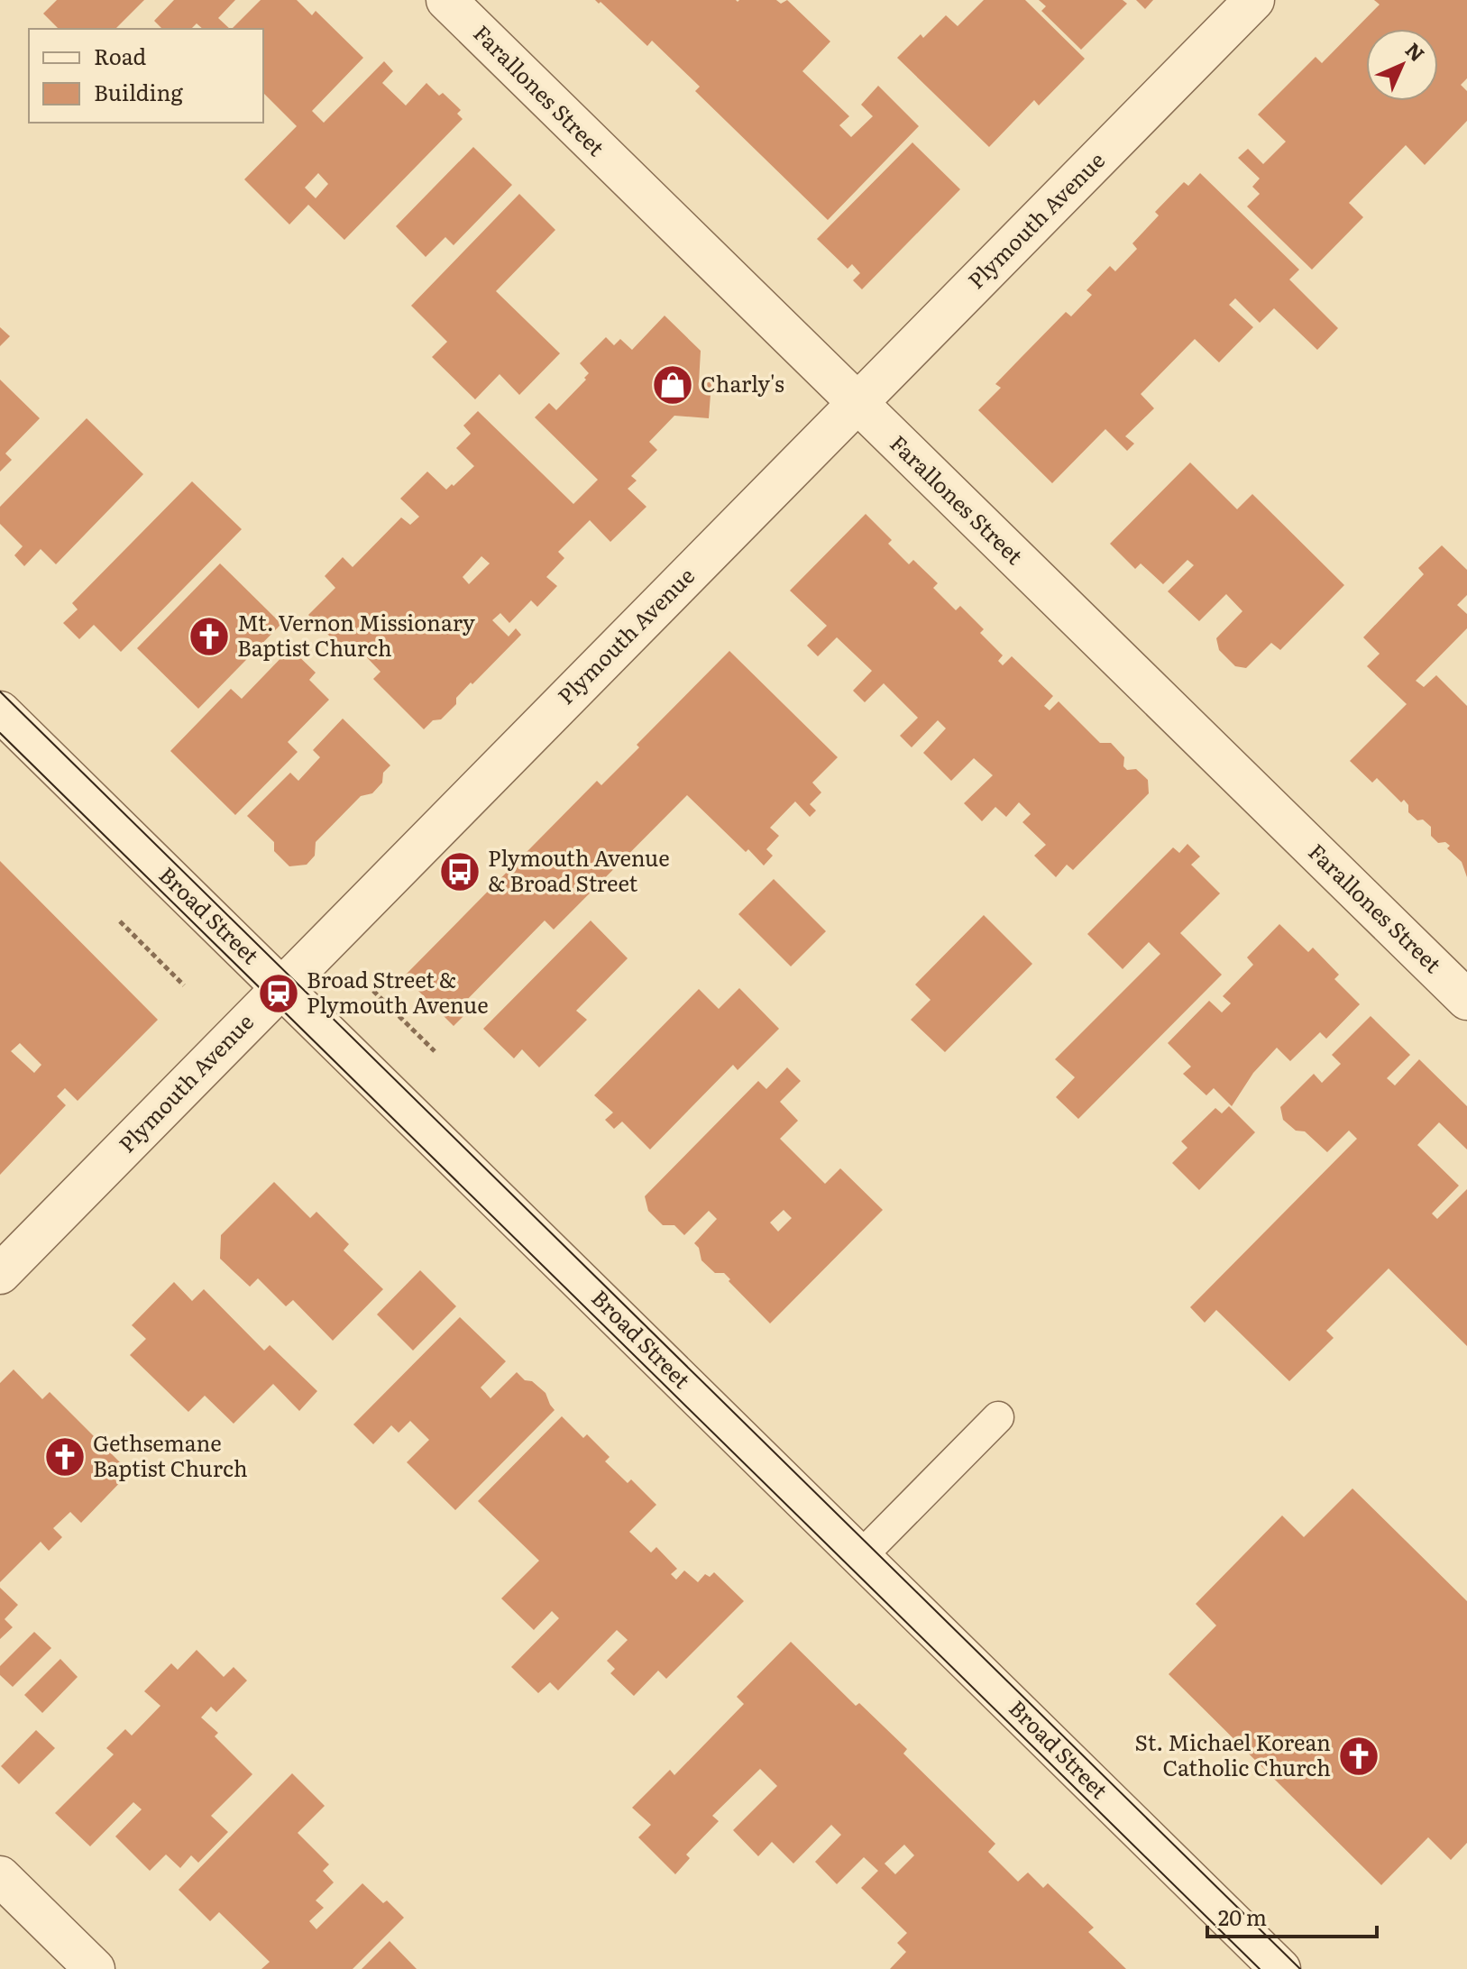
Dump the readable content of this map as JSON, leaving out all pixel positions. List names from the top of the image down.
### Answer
{
  "streets": {
    "street": ["Farallones Street", "Plymouth Avenue", "Broad Street"]
  },
  "crossings": [
    ["Farallones Street", "Plymouth Avenue"],
    ["Plymouth Avenue", "Broad Street"]
  ],
  "places": {
    "shop": ["Charly's"],
    "church": ["Mt. Vernon Missionary Baptist Church", "Gethsemane Baptist Church", "St. Michael Korean Catholic Church"],
    "bus stop": ["Plymouth Avenue & Broad Street"],
    "station": ["Broad Street & Plymouth Avenue"]
  },
  "legend": ["Road", "Building"],
  "scale_bar": "20 m",
  "north": "top right"
}
